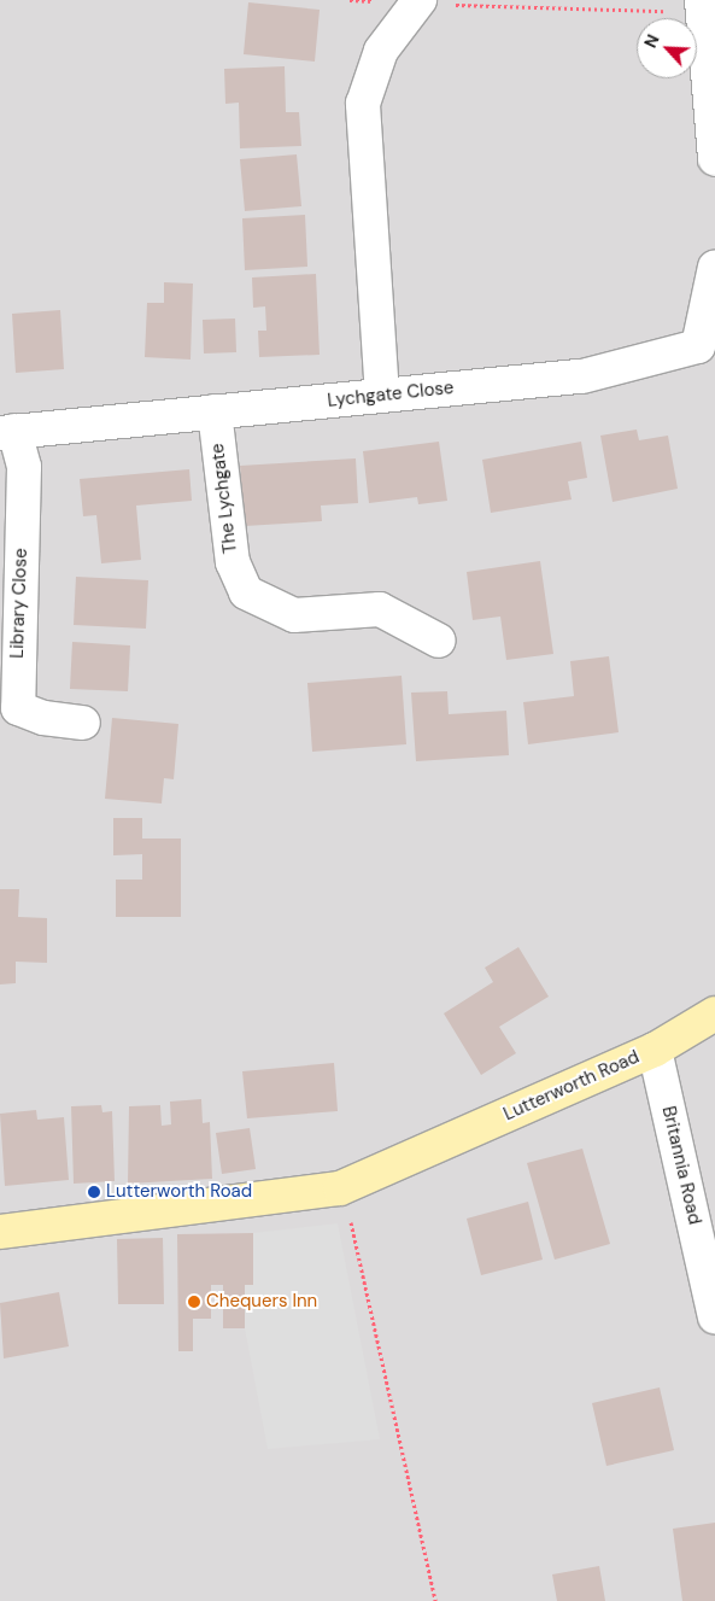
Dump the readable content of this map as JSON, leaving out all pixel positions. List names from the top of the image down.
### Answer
{
  "streets": {
    "main road": ["Lutterworth Road"],
    "street": [
      "Lychgate Close",
      "The Lychgate",
      "Library Close",
      "Britannia Road"
    ]
  },
  "crossings": [
    ["Lychgate Close", "The Lychgate"],
    ["Lychgate Close", "Library Close"],
    ["Lutterworth Road", "Britannia Road"]
  ],
  "places": ["Lutterworth Road", "Chequers Inn"],
  "north": "top left"
}
